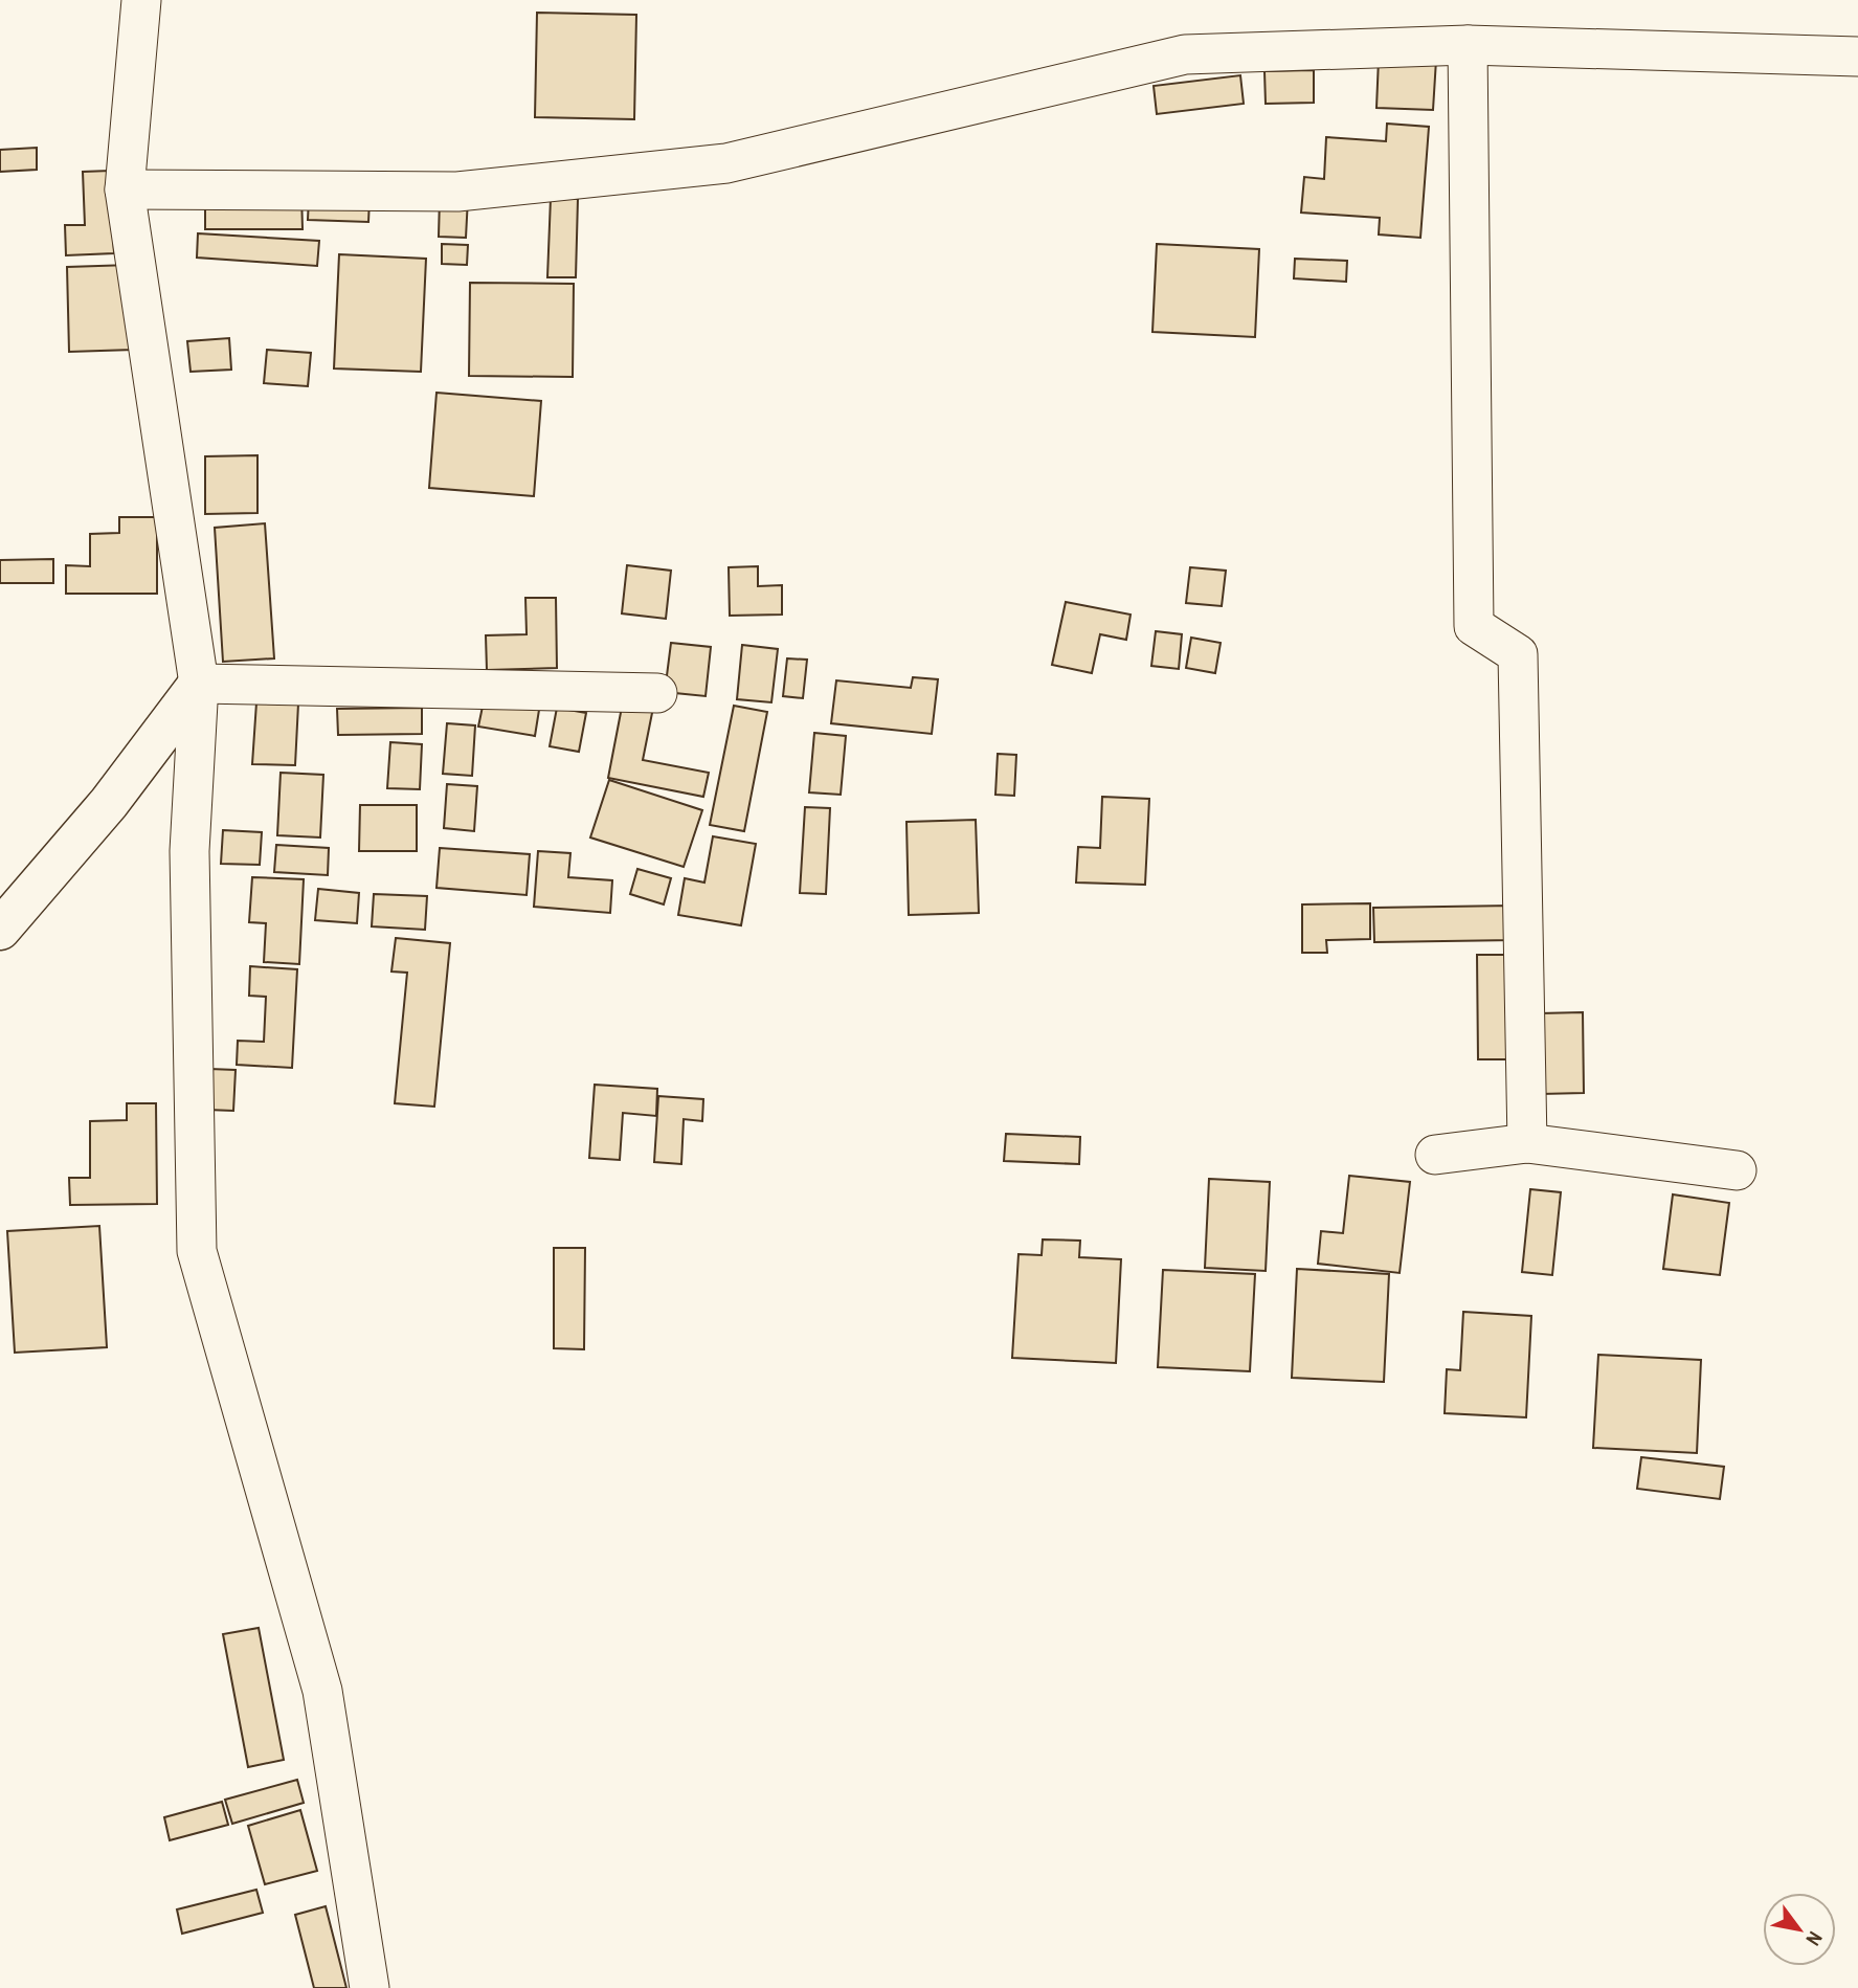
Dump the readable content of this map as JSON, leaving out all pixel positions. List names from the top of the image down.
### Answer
{
  "north": "bottom right"
}
